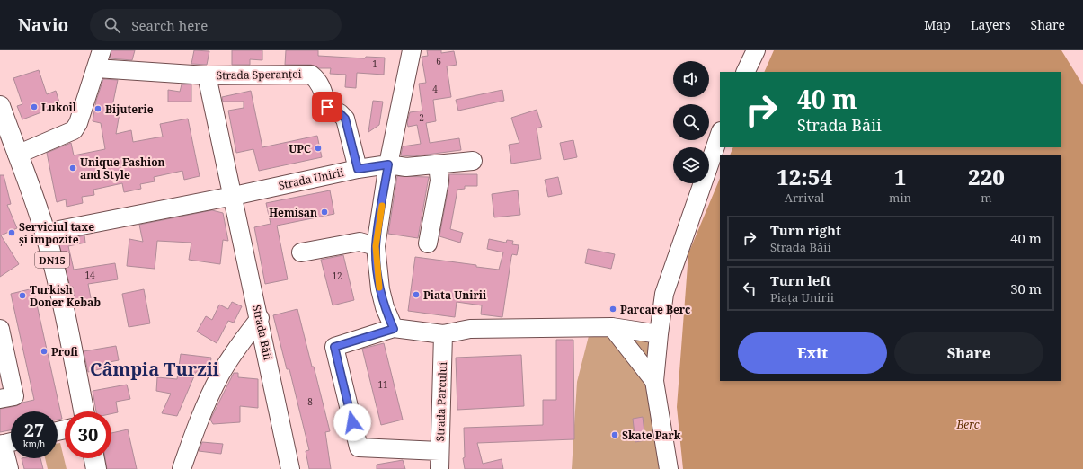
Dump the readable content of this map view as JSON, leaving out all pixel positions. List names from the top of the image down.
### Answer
{
  "streets": {
    "main road": ["DN15"],
    "street": [
      "Strada Speranței",
      "Strada Unirii",
      "Strada Băii",
      "Strada Parcului"
    ]
  },
  "crossings": [
    ["Strada Speranței", "Strada Unirii"],
    ["Strada Speranței", "Strada Băii"],
    ["Strada Unirii", "Strada Băii"]
  ],
  "districts": ["Câmpia Turzii"],
  "parks": ["Berc"],
  "places": [
    "Lukoil",
    "Bijuterie",
    "UPC",
    "Unique Fashion and Style",
    "Hemisan",
    "Serviciul taxe și impozite",
    "Piata Unirii",
    "Turkish Doner Kebab",
    "Parcare Berc",
    "Profi",
    "Skate Park"
  ],
  "house_numbers": [
    "6",
    "1",
    "4",
    "2",
    "14",
    "12",
    "11",
    "8"
  ],
  "page": {
    "header": "Navio",
    "search": "Search here",
    "nav": ["Map", "Layers", "Share"],
    "turn": ["40 m", "Strada Băii"],
    "eta": [
      "12:54",
      "Arrival",
      "1",
      "min",
      "220",
      "m"
    ],
    "list": [
      {
        "name": "Turn right",
        "note": "Strada Băii",
        "value": "40 m"
      },
      {
        "name": "Turn left",
        "note": "Piața Unirii",
        "value": "30 m"
      }
    ],
    "buttons": ["Exit", "Share"],
    "speed": "27 km/h",
    "limit": "30"
  }
}
